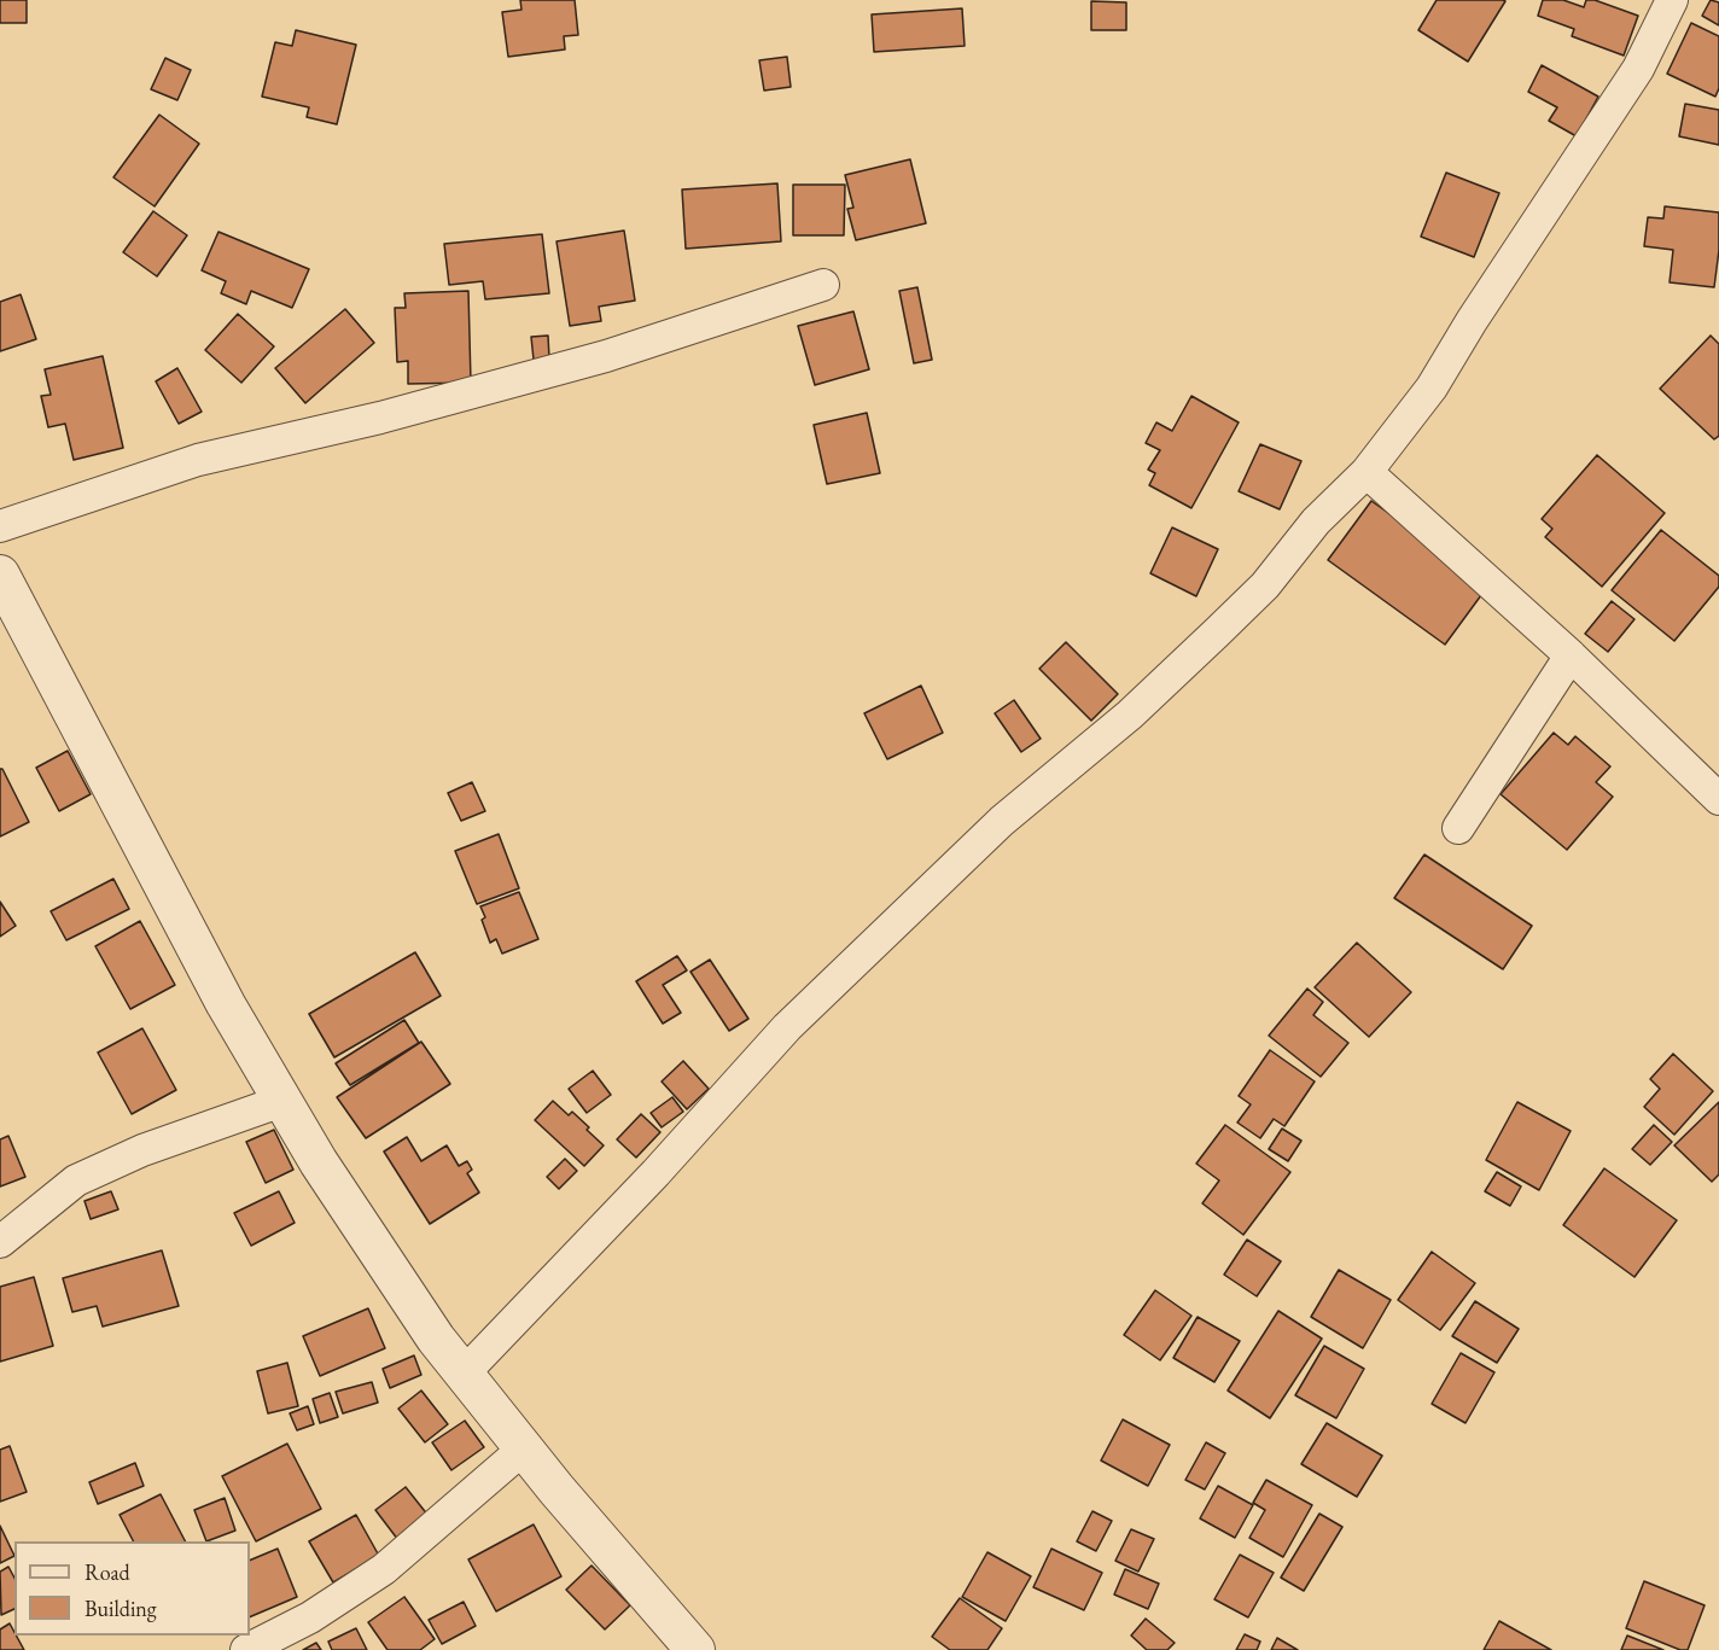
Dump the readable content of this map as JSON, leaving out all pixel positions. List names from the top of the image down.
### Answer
{
  "legend": ["Road", "Building"]
}
